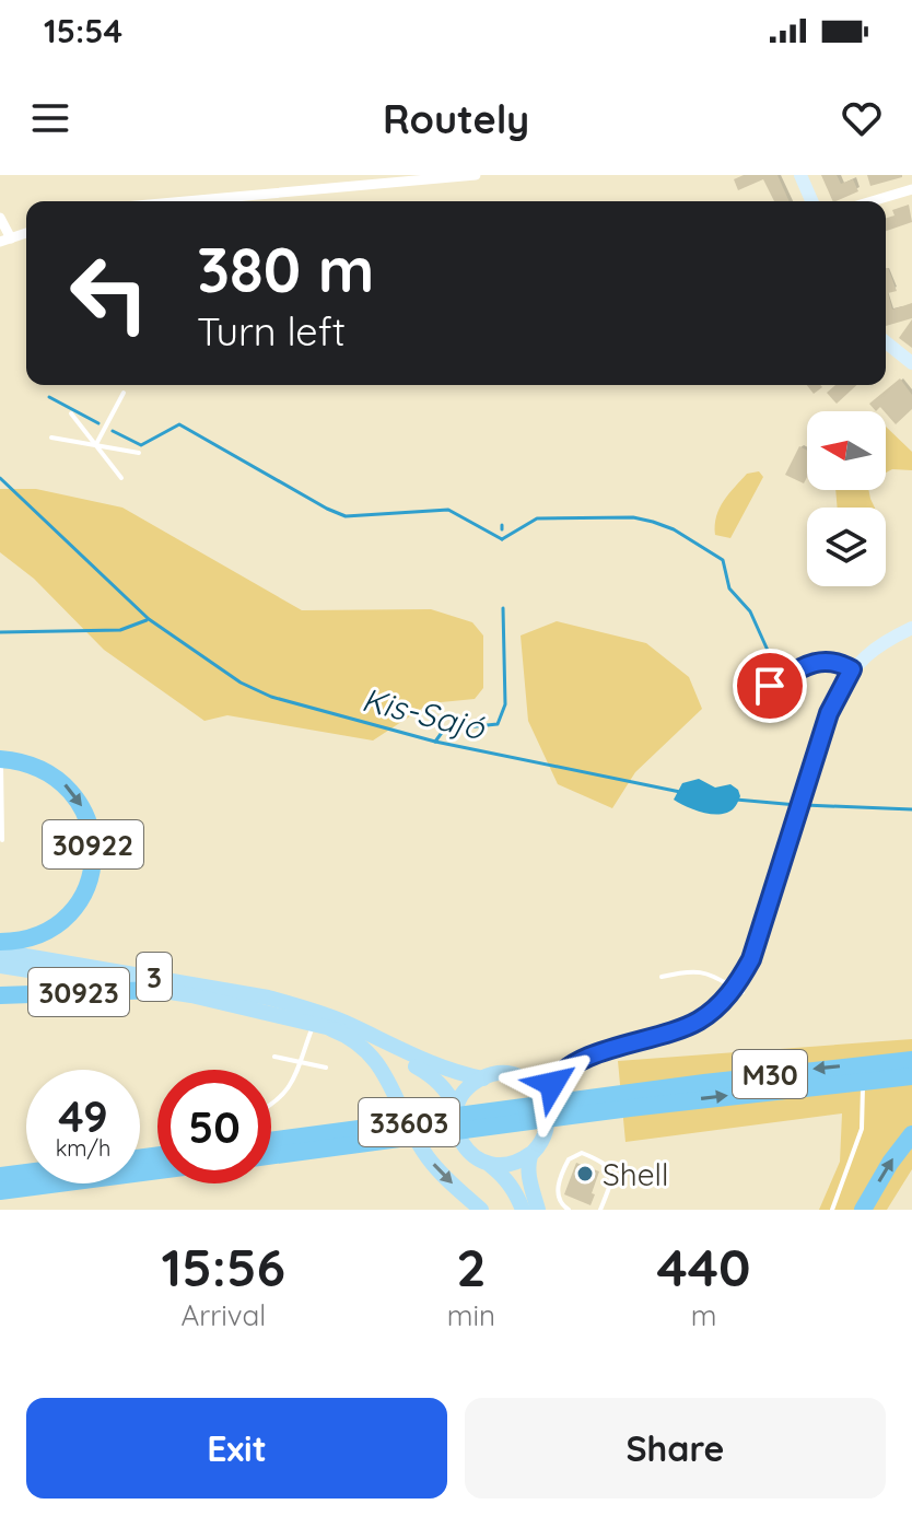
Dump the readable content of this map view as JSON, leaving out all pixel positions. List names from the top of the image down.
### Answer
{
  "streets": {
    "highway": ["30922", "30923", "M30"],
    "main road": ["3", "33603"]
  },
  "crossings": [
    ["3", "30923"],
    ["3", "33603"]
  ],
  "water": ["Kis-Sajó"],
  "places": ["Shell"],
  "north": "left",
  "page": {
    "status": "15:54",
    "header": "Routely",
    "turn": ["380 m", "Turn left"],
    "speed": "49 km/h",
    "limit": "50",
    "eta": [
      "15:56",
      "Arrival",
      "2",
      "min",
      "440",
      "m"
    ],
    "buttons": ["Exit", "Share"]
  }
}
